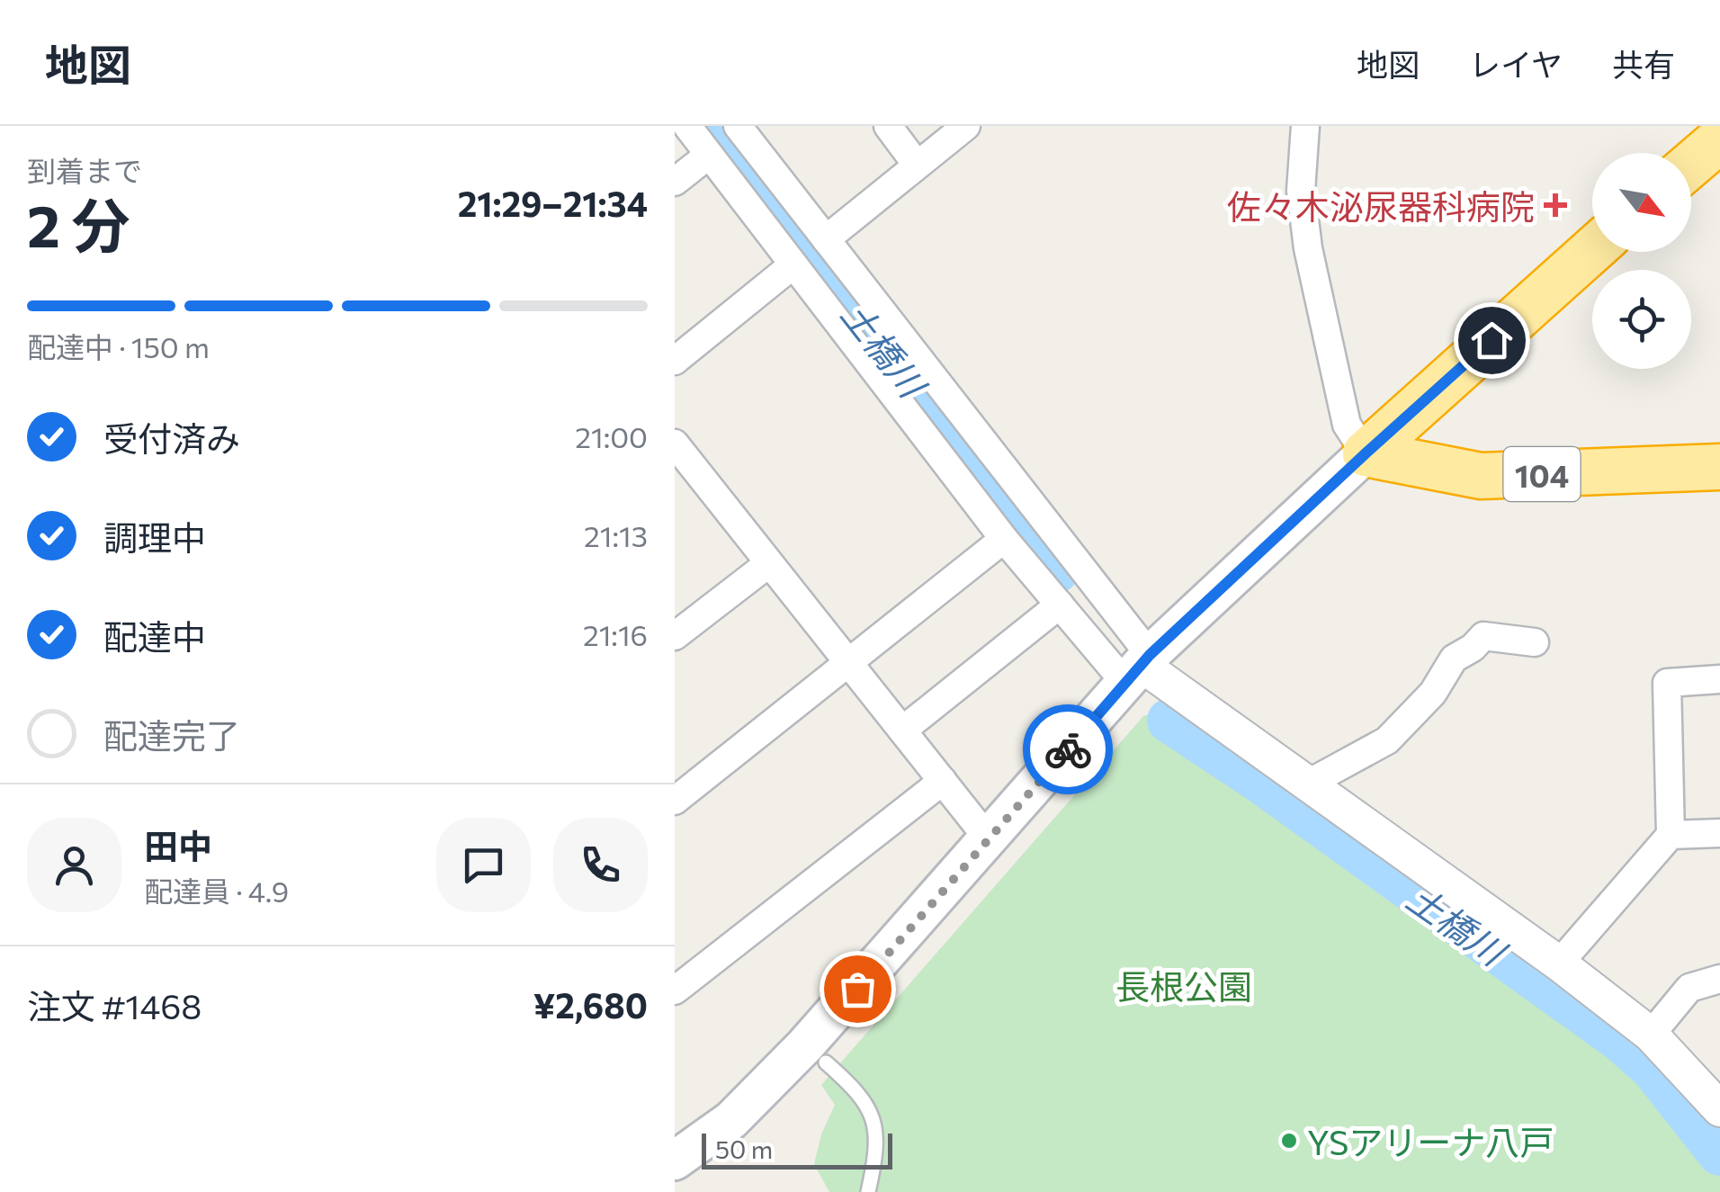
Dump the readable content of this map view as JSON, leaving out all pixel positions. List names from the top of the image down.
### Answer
{
  "streets": {
    "highway": ["104"]
  },
  "water": ["土橋川"],
  "parks": ["長根公園"],
  "places": {
    "health": ["佐々木泌尿器科病院"],
    "other": ["YSアリーナ八戸"]
  },
  "scale_bar": "50 m",
  "north": "bottom right",
  "page": {
    "header": "地図",
    "nav": ["地図", "レイヤ", "共有"],
    "heading": ["2 分", "到着まで", "21:29–21:34"],
    "panel": [
      "田中",
      "配達員 · 4.9",
      "注文 #1468",
      "¥2,680"
    ],
    "bar": "配達中 · 150 m",
    "list": [
      ["受付済み", "21:00"],
      ["調理中", "21:13"],
      ["配達中", "21:16"],
      "配達完了"
    ],
    "scale": "50 m"
  }
}
